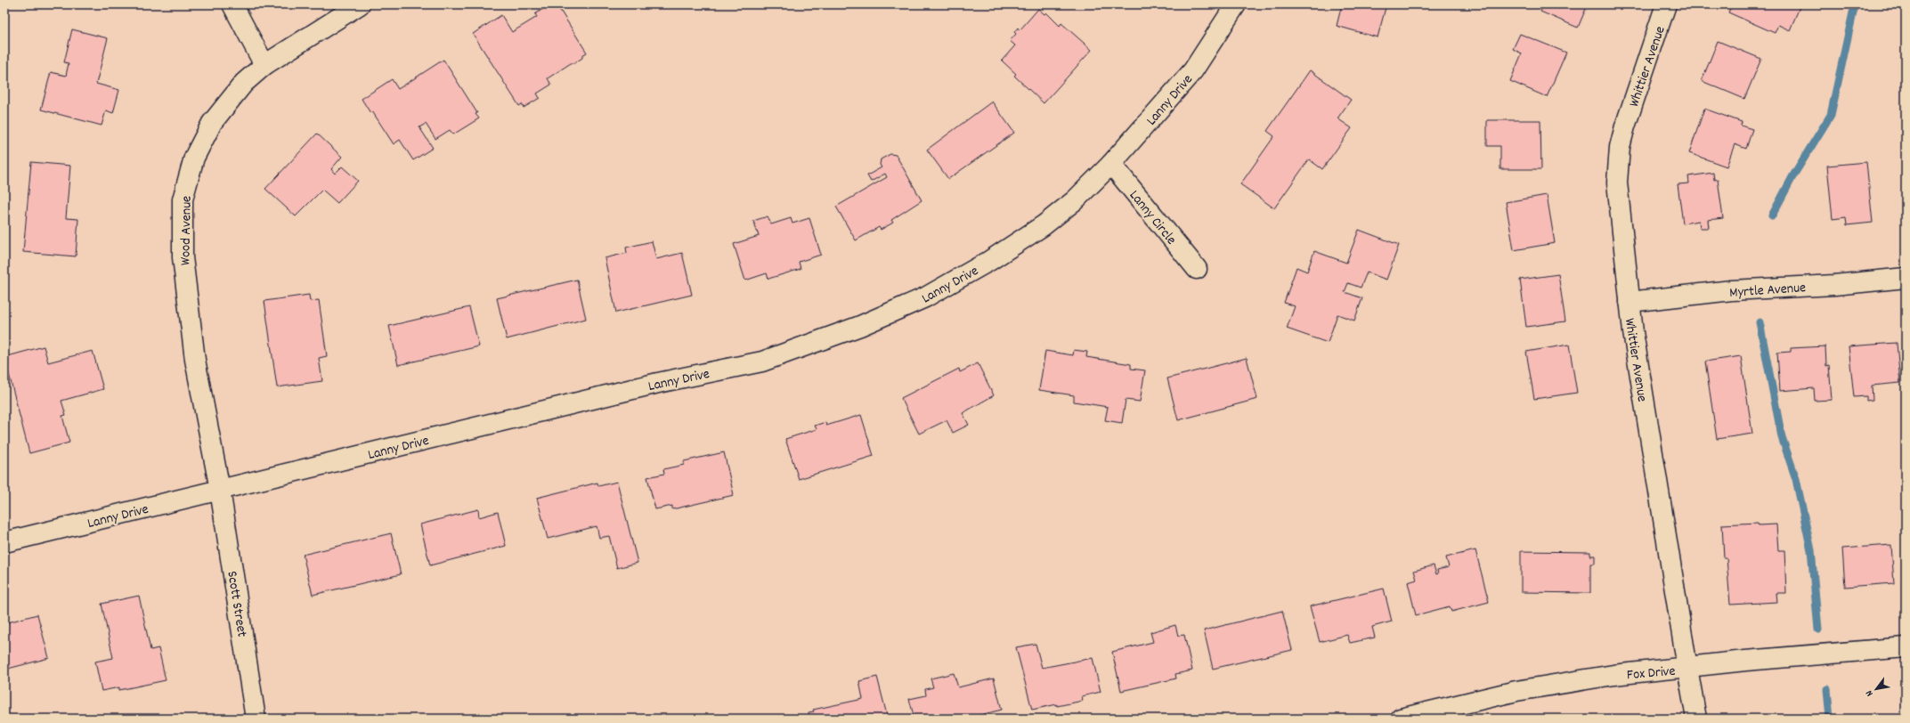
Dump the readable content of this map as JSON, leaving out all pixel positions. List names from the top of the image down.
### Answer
{
  "streets": {
    "street": [
      "Whittier Avenue",
      "Lanny Drive",
      "Lanny Circle",
      "Wood Avenue",
      "Myrtle Avenue",
      "Scott Street",
      "Fox Drive"
    ]
  },
  "crossings": [
    ["Whittier Avenue", "Myrtle Avenue"],
    ["Whittier Avenue", "Fox Drive"],
    ["Lanny Drive", "Lanny Circle"],
    ["Lanny Drive", "Wood Avenue"],
    ["Lanny Drive", "Scott Street"],
    ["Wood Avenue", "Scott Street"]
  ],
  "north": "bottom left"
}
